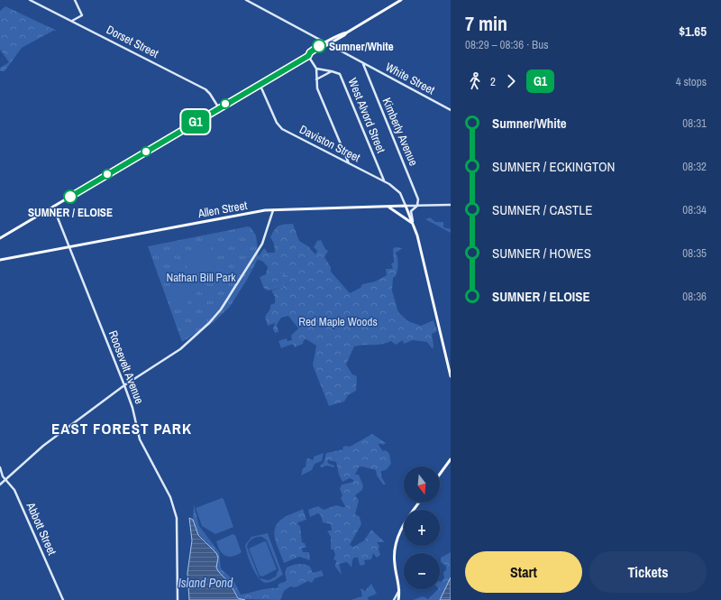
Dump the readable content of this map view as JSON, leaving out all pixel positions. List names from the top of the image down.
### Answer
{
  "streets": {
    "main road": ["Allen Street"],
    "street": [
      "Dorset Street",
      "White Street",
      "West Alvord Street",
      "Kimberly Avenue",
      "Daviston Street",
      "Roosevelt Avenue",
      "Abbott Street"
    ]
  },
  "crossings": [
    ["White Street", "Kimberly Avenue"],
    ["West Alvord Street", "Daviston Street"],
    ["Kimberly Avenue", "Allen Street"],
    ["Daviston Street", "Allen Street"],
    ["Allen Street", "Roosevelt Avenue"]
  ],
  "districts": ["EAST FOREST PARK"],
  "water": ["Island Pond"],
  "parks": ["Nathan Bill Park", "Red Maple Woods"],
  "places": ["Sumner/White", "SUMNER / ELOISE"],
  "lines": ["bus line G1"],
  "north": "bottom",
  "page": {
    "on_map": "G1",
    "heading": ["7 min", "08:29 – 08:36 · Bus", "$1.65"],
    "legs": ["2", "G1", "4 stops"],
    "list": [
      {
        "name": "Sumner/White",
        "value": "08:31"
      },
      {
        "name": "SUMNER / ECKINGTON",
        "value": "08:32"
      },
      {
        "name": "SUMNER / CASTLE",
        "value": "08:34"
      },
      {
        "name": "SUMNER / HOWES",
        "value": "08:35"
      },
      {
        "name": "SUMNER / ELOISE",
        "value": "08:36"
      }
    ],
    "map_buttons": ["+", "−"],
    "buttons": ["Start", "Tickets"]
  }
}
